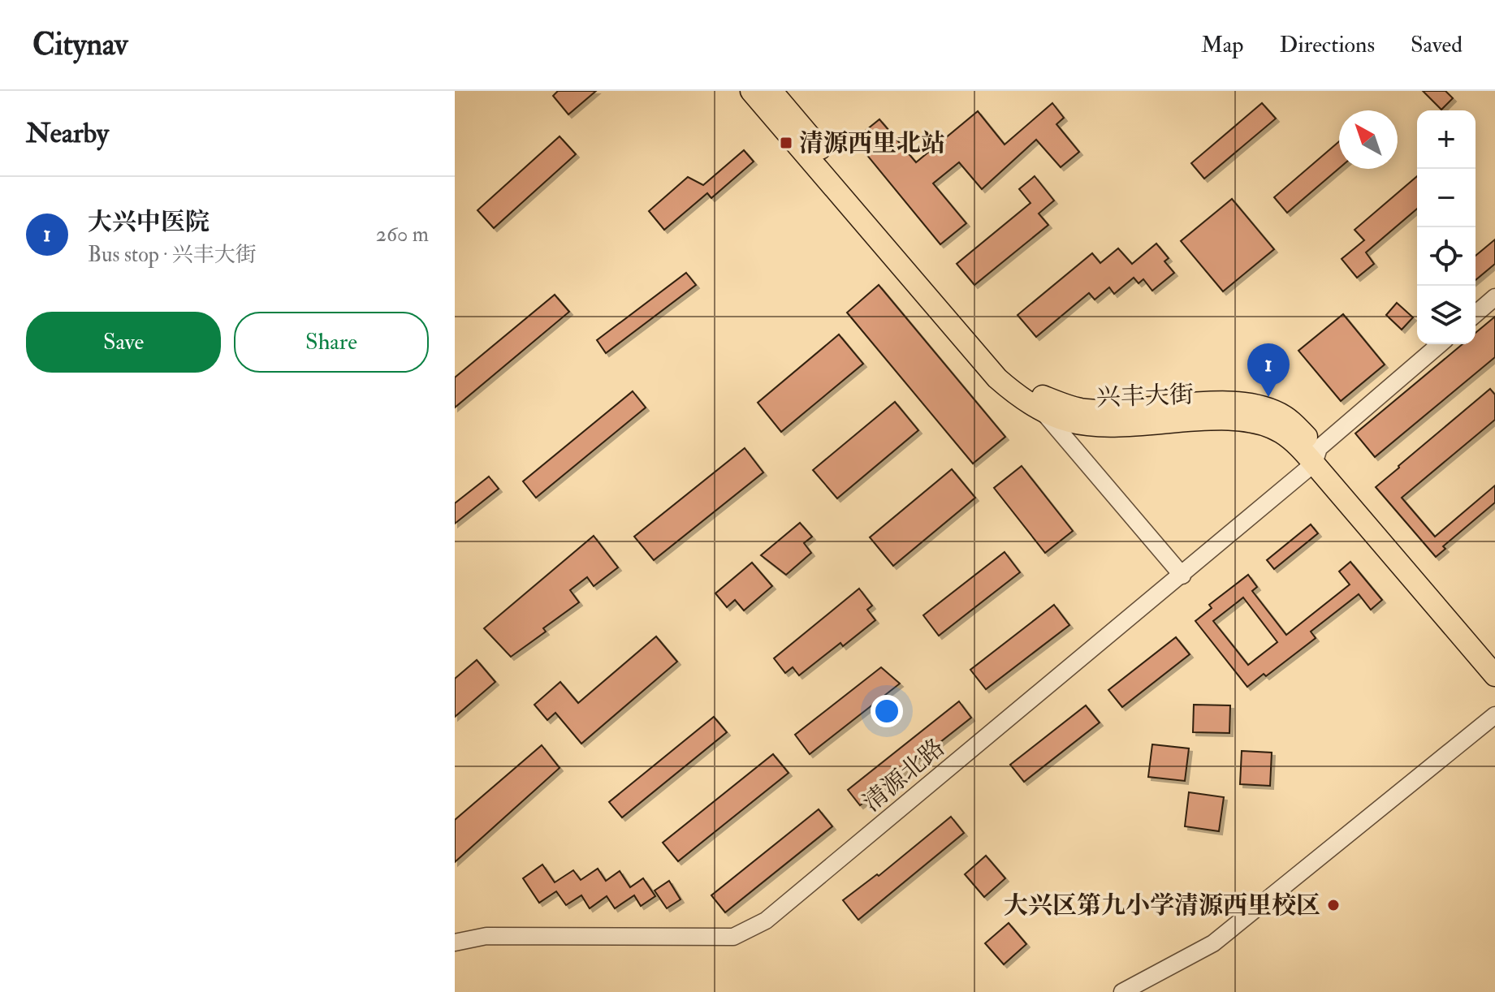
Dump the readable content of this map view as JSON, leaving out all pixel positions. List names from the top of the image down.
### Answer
{
  "streets": {
    "main road": ["兴丰大街"],
    "street": ["清源北路"]
  },
  "crossings": [
    ["兴丰大街", "清源北路"]
  ],
  "places": {
    "transit": ["清源西里北站"],
    "other": ["大兴区第九小学清源西里校区"]
  },
  "north": "top left",
  "page": {
    "header": "Citynav",
    "nav": ["Map", "Directions", "Saved"],
    "heading": "Nearby",
    "map_buttons": ["+", "−"],
    "list": [
      {
        "mark": "1",
        "name": "大兴中医院",
        "note": "Bus stop · 兴丰大街",
        "value": "260 m"
      }
    ],
    "buttons": ["Save", "Share"],
    "pins": "1"
  }
}
